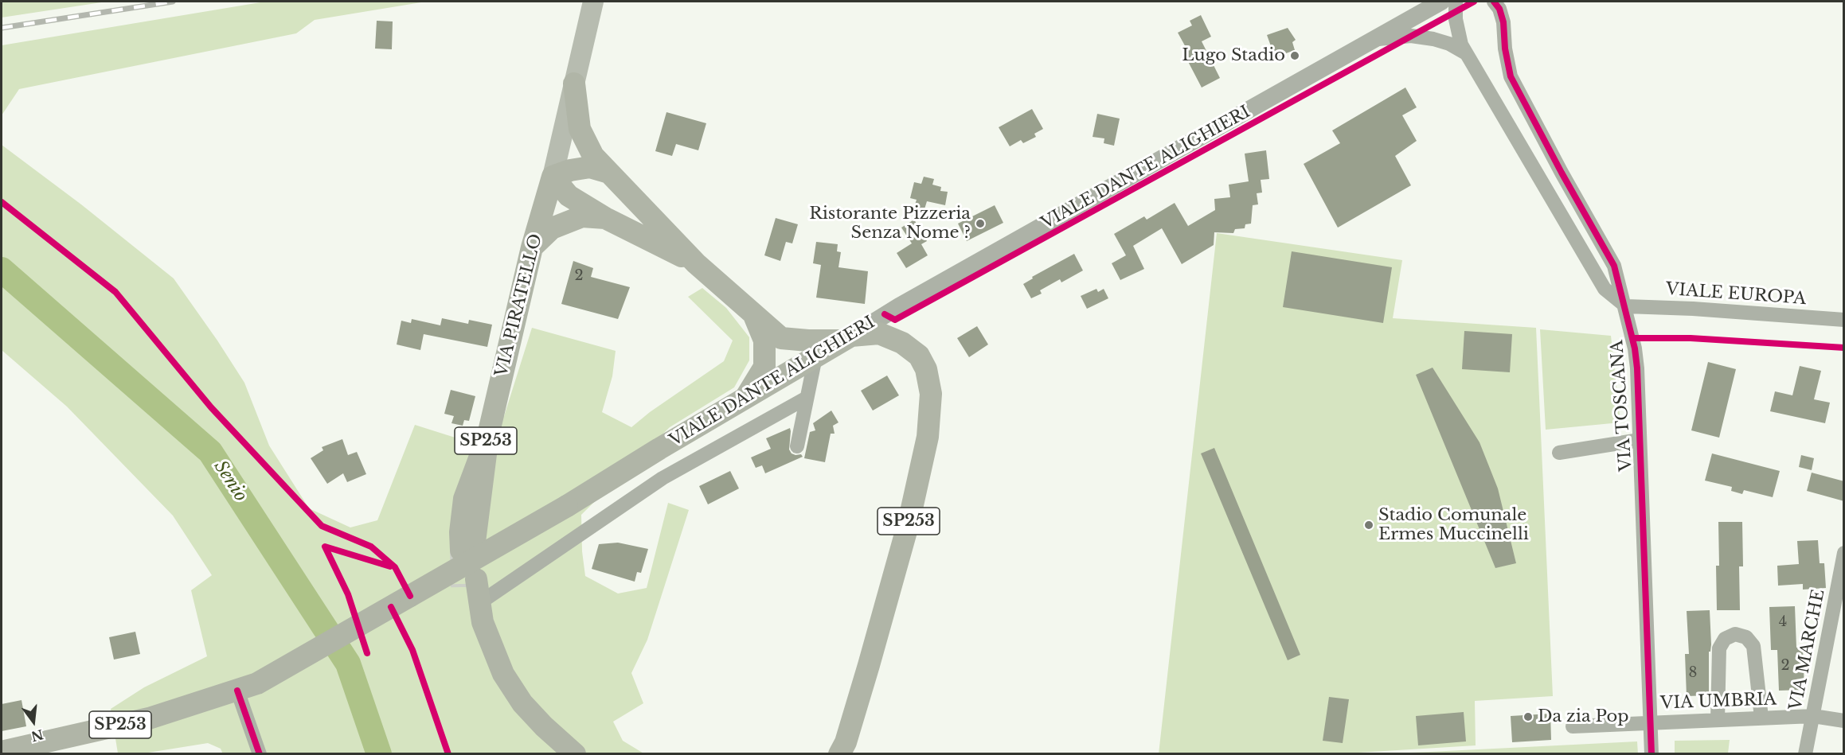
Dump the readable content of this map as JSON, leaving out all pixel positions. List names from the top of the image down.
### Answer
{
  "streets": {
    "main road": ["VIALE DANTE ALIGHIERI", "VIA PIRATELLO", "SP253"],
    "street": [
      "VIALE EUROPA",
      "VIA TOSCANA",
      "VIA MARCHE",
      "VIA UMBRIA"
    ]
  },
  "crossings": [
    ["VIALE DANTE ALIGHIERI", "SP253"],
    ["VIALE EUROPA", "VIA TOSCANA"],
    ["VIA PIRATELLO", "SP253"],
    ["VIA TOSCANA", "VIA UMBRIA"],
    ["VIA MARCHE", "VIA UMBRIA"]
  ],
  "water": ["Senio"],
  "places": [
    "Lugo Stadio",
    "Ristorante Pizzeria Senza Nome ?",
    "Stadio Comunale Ermes Muccinelli",
    "Da zia Pop"
  ],
  "house_numbers": [
    "2",
    "4",
    "2",
    "8"
  ],
  "north": "bottom"
}
